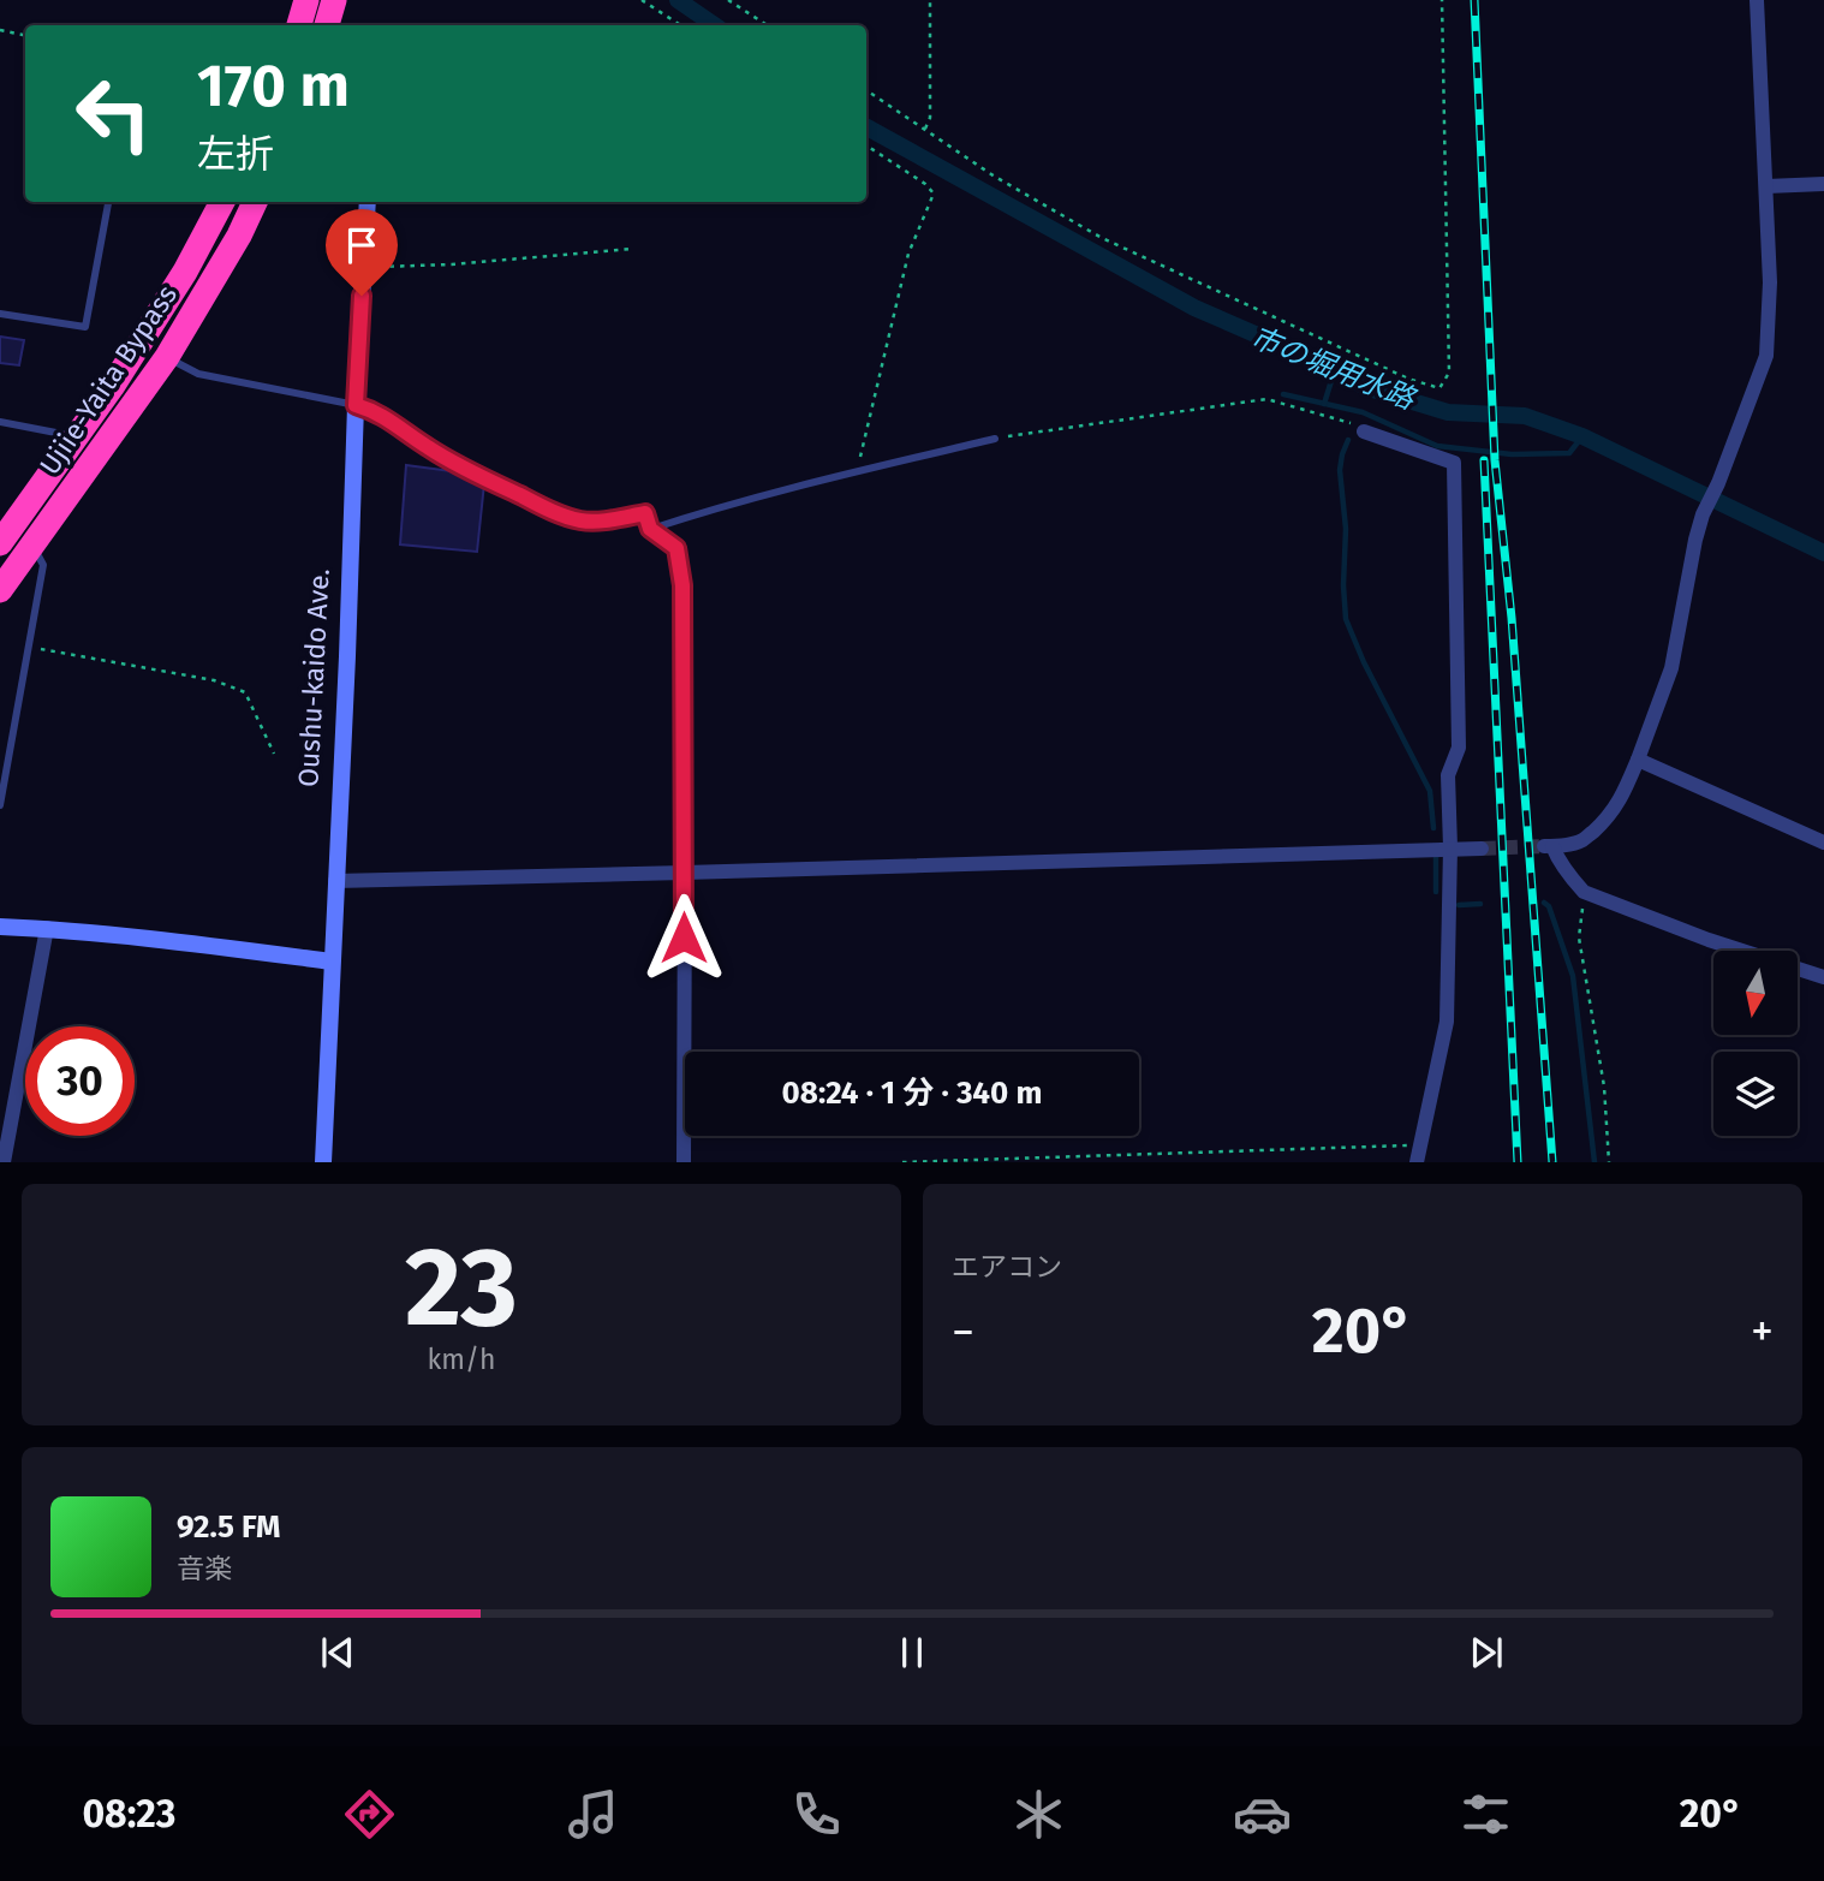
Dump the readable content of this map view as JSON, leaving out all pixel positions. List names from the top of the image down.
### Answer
{
  "streets": {
    "highway": ["Ujiie-Yaita Bypass"],
    "main road": ["Oushu-kaido Ave."]
  },
  "water": ["市の堀用水路"],
  "north": "bottom",
  "page": {
    "turn": ["170 m", "左折"],
    "limit": "30",
    "trip": "08:24 · 1 分 · 340 m",
    "tile": [
      ["23", "km/h"],
      "エアコン"
    ],
    "heat": ["−", "20°", "+"],
    "song": ["92.5 FM", "音楽"],
    "tabs": ["08:23", "20°"]
  }
}
